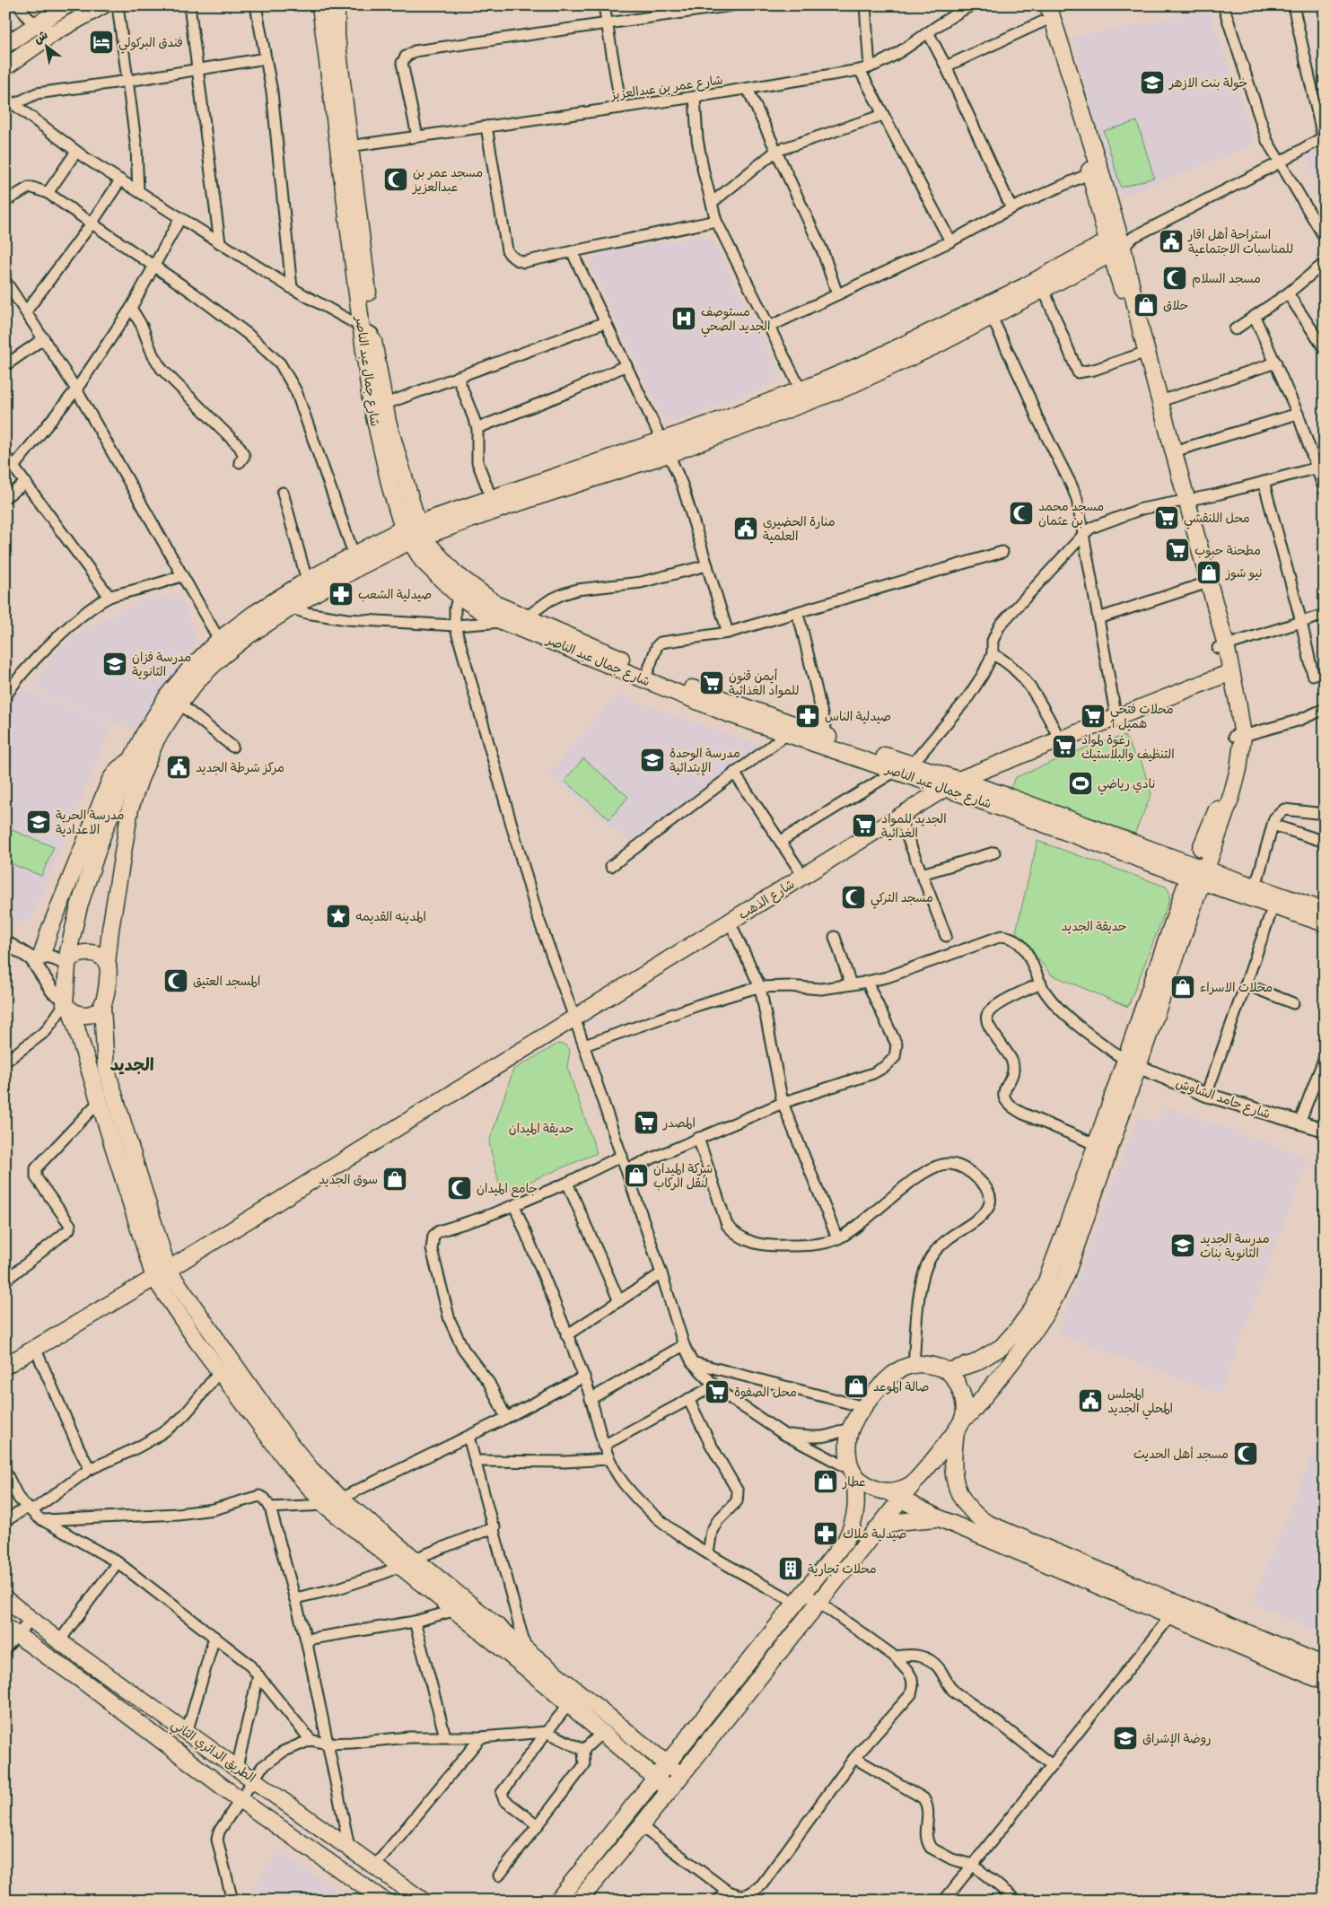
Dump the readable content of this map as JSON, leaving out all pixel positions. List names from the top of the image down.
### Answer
{
  "streets": {
    "main road": ["شارع جمال عبد الناصر", "شارع الذهب", "الطريق الدائري الثاني"],
    "street": ["شارع عمر بن عبدالعزيز", "شارع حامد الشاوش"]
  },
  "crossings": [
    ["شارع عمر بن عبدالعزيز", "شارع جمال عبد الناصر"],
    ["شارع جمال عبد الناصر", "شارع الذهب"]
  ],
  "districts": ["الجديد"],
  "parks": ["حديقة الجديد", "حديقة الميدان"],
  "places": {
    "hotel": ["فندق البركولي"],
    "school or university": [
      "خولة بنت الازهر",
      "مدرسة فزان الثانوية",
      "مدرسة الوحدة الإبتدائية",
      "مدرسة الحرية الاعدادية",
      "مدرسة الجديد الثانوية بنات",
      "روضة الإشراق"
    ],
    "mosque": [
      "مسجد عمر بن عبدالعزيز",
      "مسجد السلام",
      "مسجد محمد بن عثمان",
      "مسجد التركي",
      "المسجد العتيق",
      "جامع الميدان",
      "مسجد أهل الحديث"
    ],
    "public building": [
      "استراحة أهل اقار للمناسبات الاجتماعية",
      "منارة الحضيري العلمية",
      "مركز شرطة الجديد",
      "المجلس المحلي الجديد"
    ],
    "shop": [
      "حلاق",
      "نيو شوز",
      "محلات الاسراء",
      "شركة الميدان لنقل الركاب",
      "سوق الجديد",
      "صالة الموعد",
      "عطار"
    ],
    "hospital": ["مستوصف الجديد الصحي"],
    "supermarket": [
      "محل اللنقشي",
      "مطحنة حبوب",
      "أيمن قنون للمواد الغذائية",
      "محلات فتحي هميل 1",
      "رغوة لمواد التنظيف والبلاستيك",
      "الجديد للمواد الغذائية",
      "المصدر",
      "محل الصفوة"
    ],
    "pharmacy": ["صيدلية الشعب", "صيدلية الناس", "صيدلية ملاك"],
    "sports": ["نادي رياضي"],
    "place": ["المدينه القديمه"],
    "building": ["محلات تجارية"]
  },
  "north": "top left"
}
